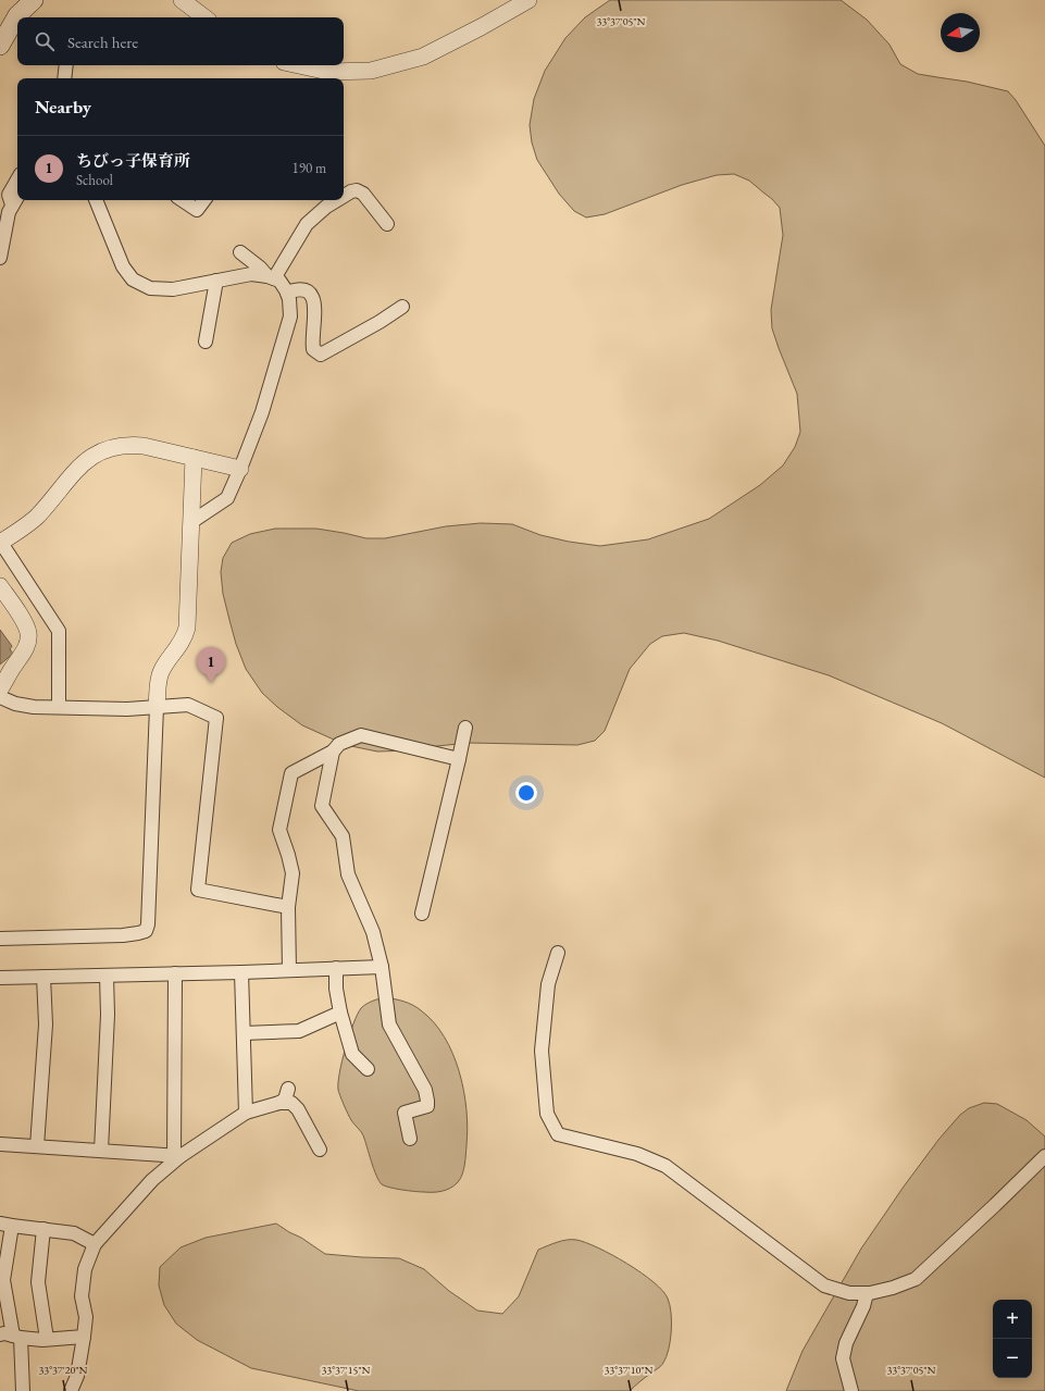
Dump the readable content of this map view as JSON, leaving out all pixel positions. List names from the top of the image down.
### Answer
{
  "north": "left",
  "page": {
    "search": "Search here",
    "heading": "Nearby",
    "list": [
      {
        "mark": "1",
        "name": "ちびっ子保育所",
        "note": "School",
        "value": "190 m"
      }
    ],
    "pins": "1",
    "map_buttons": ["+", "−"]
  },
  "coordinates": [
    "33°37'05\"N",
    "33°37'20\"N",
    "33°37'15\"N",
    "33°37'10\"N"
  ]
}
